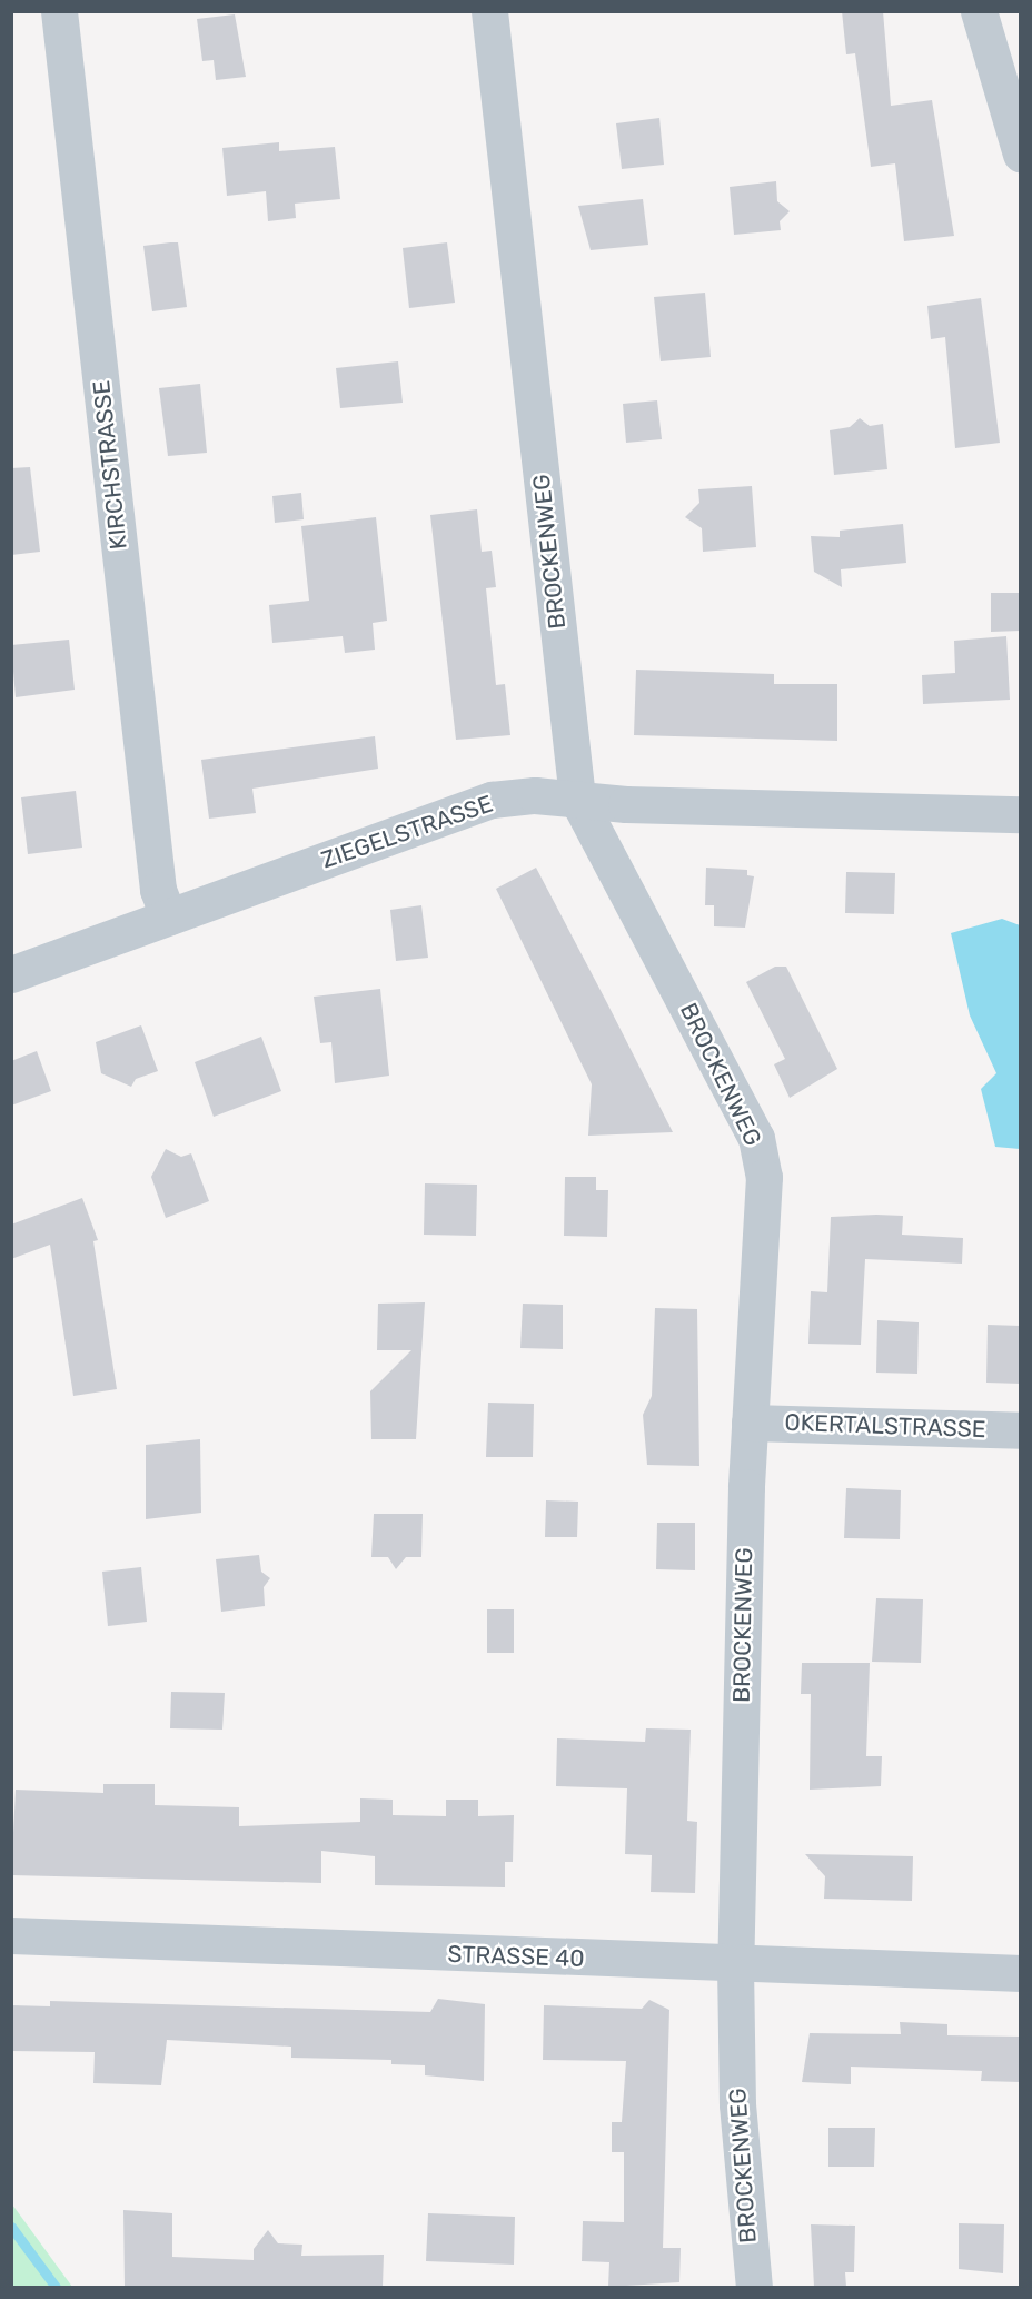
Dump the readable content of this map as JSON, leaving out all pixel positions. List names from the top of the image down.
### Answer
{
  "streets": {
    "street": [
      "KIRCHSTRASSE",
      "BROCKENWEG",
      "ZIEGELSTRASSE",
      "OKERTALSTRASSE",
      "STRASSE 40"
    ]
  },
  "crossings": [
    ["KIRCHSTRASSE", "ZIEGELSTRASSE"],
    ["BROCKENWEG", "ZIEGELSTRASSE"],
    ["BROCKENWEG", "OKERTALSTRASSE"],
    ["BROCKENWEG", "STRASSE 40"]
  ]
}
